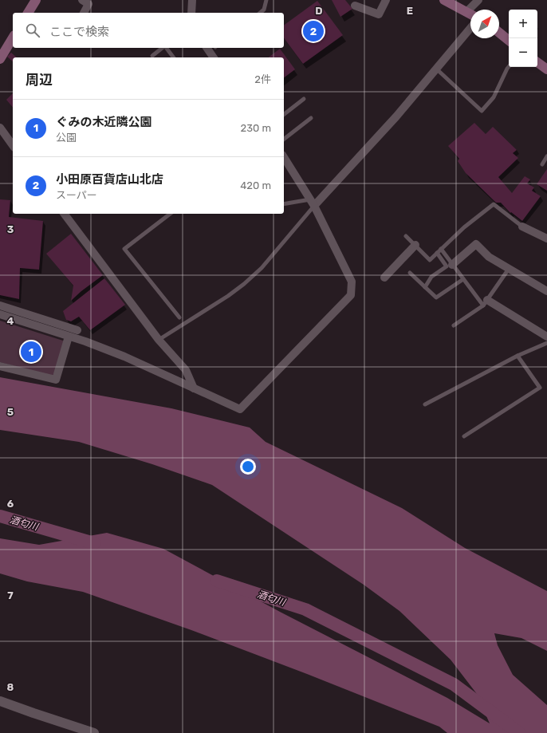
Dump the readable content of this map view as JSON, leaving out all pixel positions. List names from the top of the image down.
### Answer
{
  "water": ["酒匂川"],
  "north": "top right",
  "page": {
    "map_buttons": ["+", "−"],
    "search": "ここで検索",
    "pins": ["2", "1"],
    "heading": ["周辺", "2件"],
    "list": [
      {
        "mark": "1",
        "name": "ぐみの木近隣公園",
        "note": "公園",
        "value": "230 m"
      },
      {
        "mark": "2",
        "name": "小田原百貨店山北店",
        "note": "スーパー",
        "value": "420 m"
      }
    ]
  },
  "grid": {
    "columns": ["D", "E"],
    "rows": [
      "3",
      "4",
      "5",
      "6",
      "7",
      "8"
    ]
  }
}
